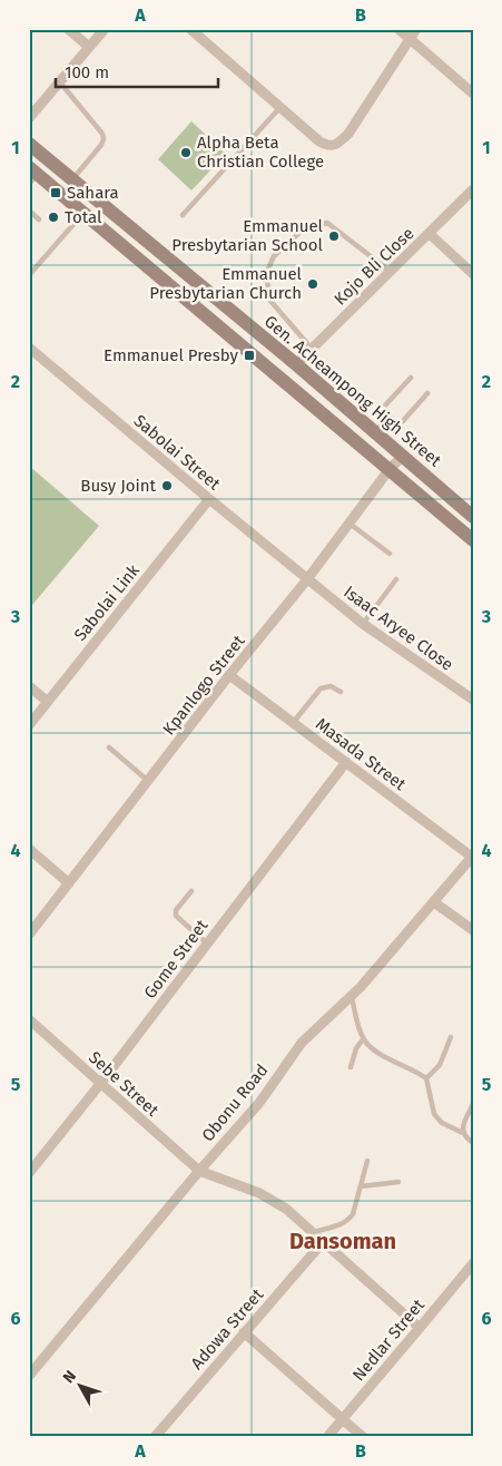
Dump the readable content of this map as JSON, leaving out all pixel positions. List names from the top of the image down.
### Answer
{
  "streets": {
    "main road": ["Gen. Acheampong High Street"],
    "street": [
      "Kojo Bli Close",
      "Sabolai Street",
      "Sabolai Link",
      "Isaac Aryee Close",
      "Kpanlogo Street",
      "Masada Street",
      "Gome Street",
      "Sebe Street",
      "Obonu Road",
      "Adowa Street",
      "Nedlar Street"
    ]
  },
  "crossings": [
    ["Kojo Bli Close", "Gen. Acheampong High Street"],
    ["Gen. Acheampong High Street", "Kpanlogo Street"],
    ["Sabolai Street", "Sabolai Link"],
    ["Sabolai Street", "Isaac Aryee Close"],
    ["Sabolai Street", "Kpanlogo Street"],
    ["Isaac Aryee Close", "Kpanlogo Street"],
    ["Kpanlogo Street", "Masada Street"],
    ["Masada Street", "Gome Street"],
    ["Masada Street", "Obonu Road"],
    ["Gome Street", "Sebe Street"],
    ["Sebe Street", "Obonu Road"],
    ["Sebe Street", "Adowa Street"],
    ["Sebe Street", "Nedlar Street"]
  ],
  "districts": ["Dansoman"],
  "places": {
    "other": [
      "Alpha Beta Christian College",
      "Total",
      "Emmanuel Presbytarian School",
      "Emmanuel Presbytarian Church",
      "Busy Joint"
    ],
    "transit": ["Sahara", "Emmanuel Presby"]
  },
  "scale_bar": "100 m",
  "north": "top left",
  "grid": {
    "columns": ["A", "B"],
    "rows": [
      "1",
      "2",
      "3",
      "4",
      "5",
      "6"
    ]
  }
}
